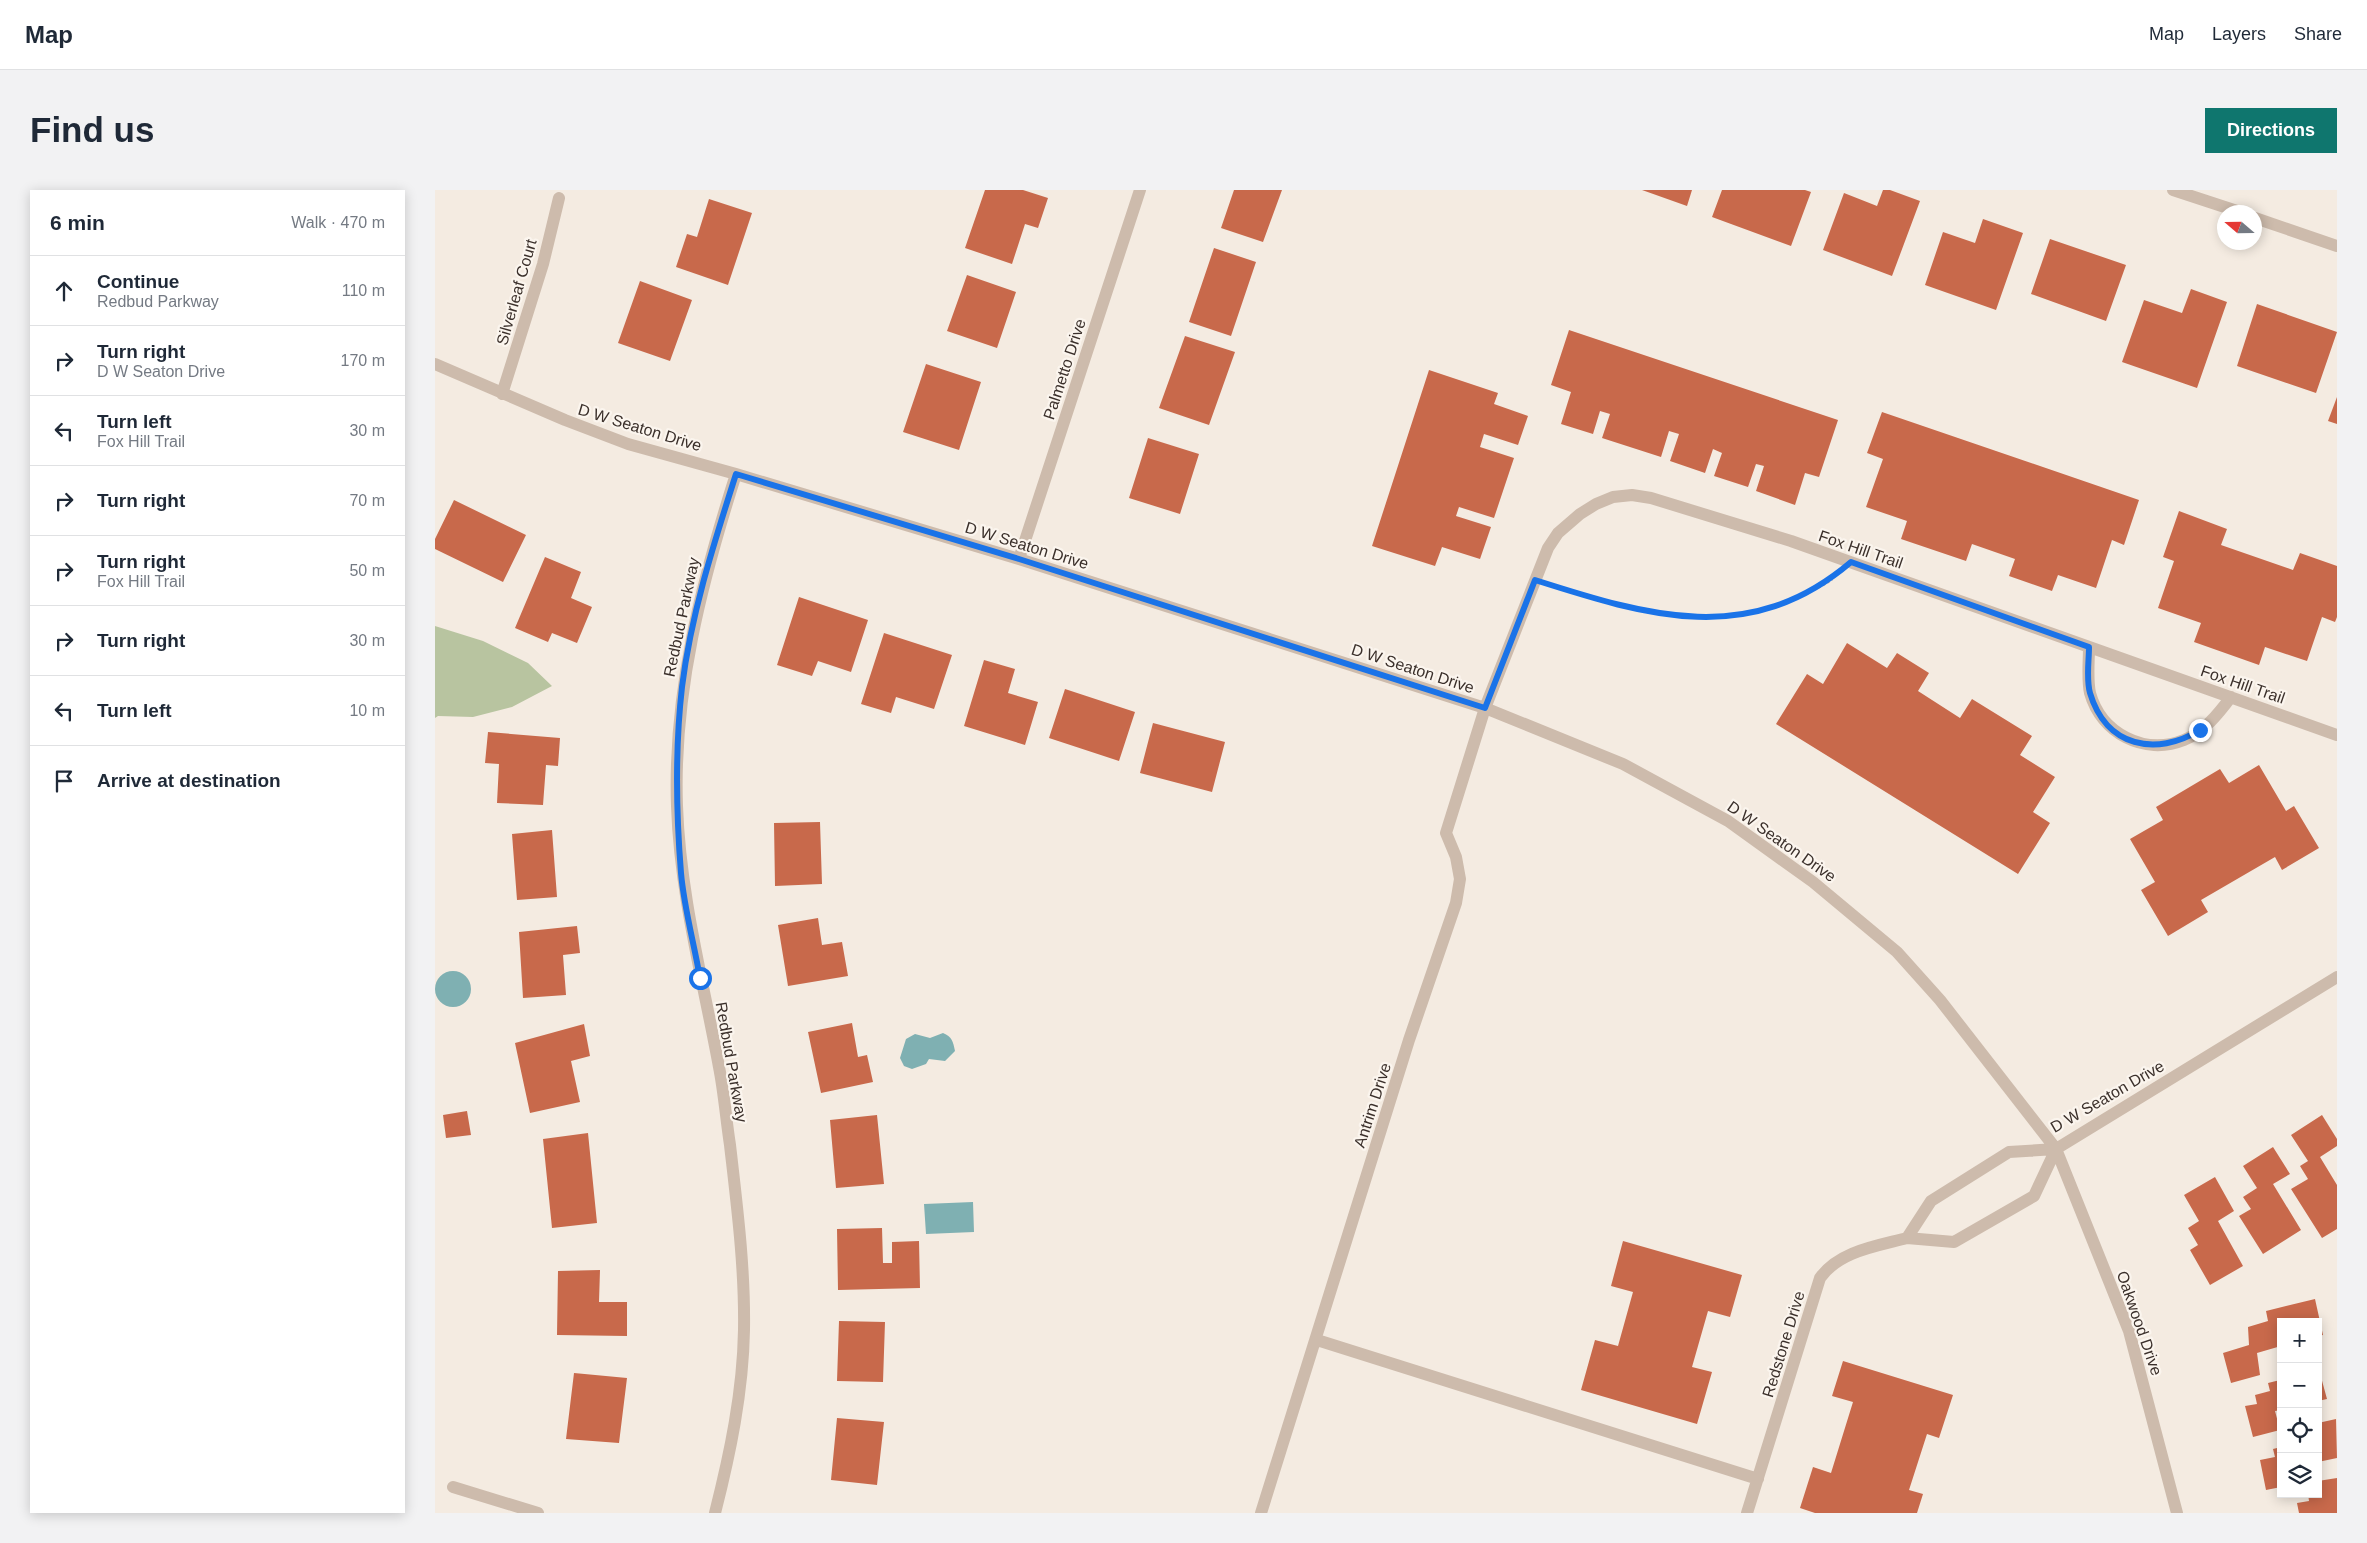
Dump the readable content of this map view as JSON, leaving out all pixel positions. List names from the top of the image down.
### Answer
{
  "streets": {
    "street": [
      "Silverleaf Court",
      "Palmetto Drive",
      "D W Seaton Drive",
      "Fox Hill Trail",
      "Redbud Parkway",
      "Antrim Drive",
      "Oakwood Drive",
      "Redstone Drive"
    ]
  },
  "crossings": [
    ["Silverleaf Court", "D W Seaton Drive"],
    ["Palmetto Drive", "D W Seaton Drive"],
    ["D W Seaton Drive", "Fox Hill Trail"],
    ["D W Seaton Drive", "Redbud Parkway"],
    ["D W Seaton Drive", "Antrim Drive"],
    ["D W Seaton Drive", "Oakwood Drive"],
    ["D W Seaton Drive", "Redstone Drive"],
    ["Fox Hill Trail", "Antrim Drive"],
    ["Oakwood Drive", "Redstone Drive"]
  ],
  "north": "left",
  "page": {
    "header": "Map",
    "nav": ["Map", "Layers", "Share"],
    "buttons": "Directions",
    "title": "Find us",
    "heading": ["6 min", "Walk · 470 m"],
    "list": [
      ["Continue", "Redbud Parkway", "110 m"],
      ["Turn right", "D W Seaton Drive", "170 m"],
      ["Turn left", "Fox Hill Trail", "30 m"],
      ["Turn right", "70 m"],
      ["Turn right", "Fox Hill Trail", "50 m"],
      ["Turn right", "30 m"],
      ["Turn left", "10 m"],
      "Arrive at destination"
    ],
    "map_buttons": ["+", "−"]
  }
}
